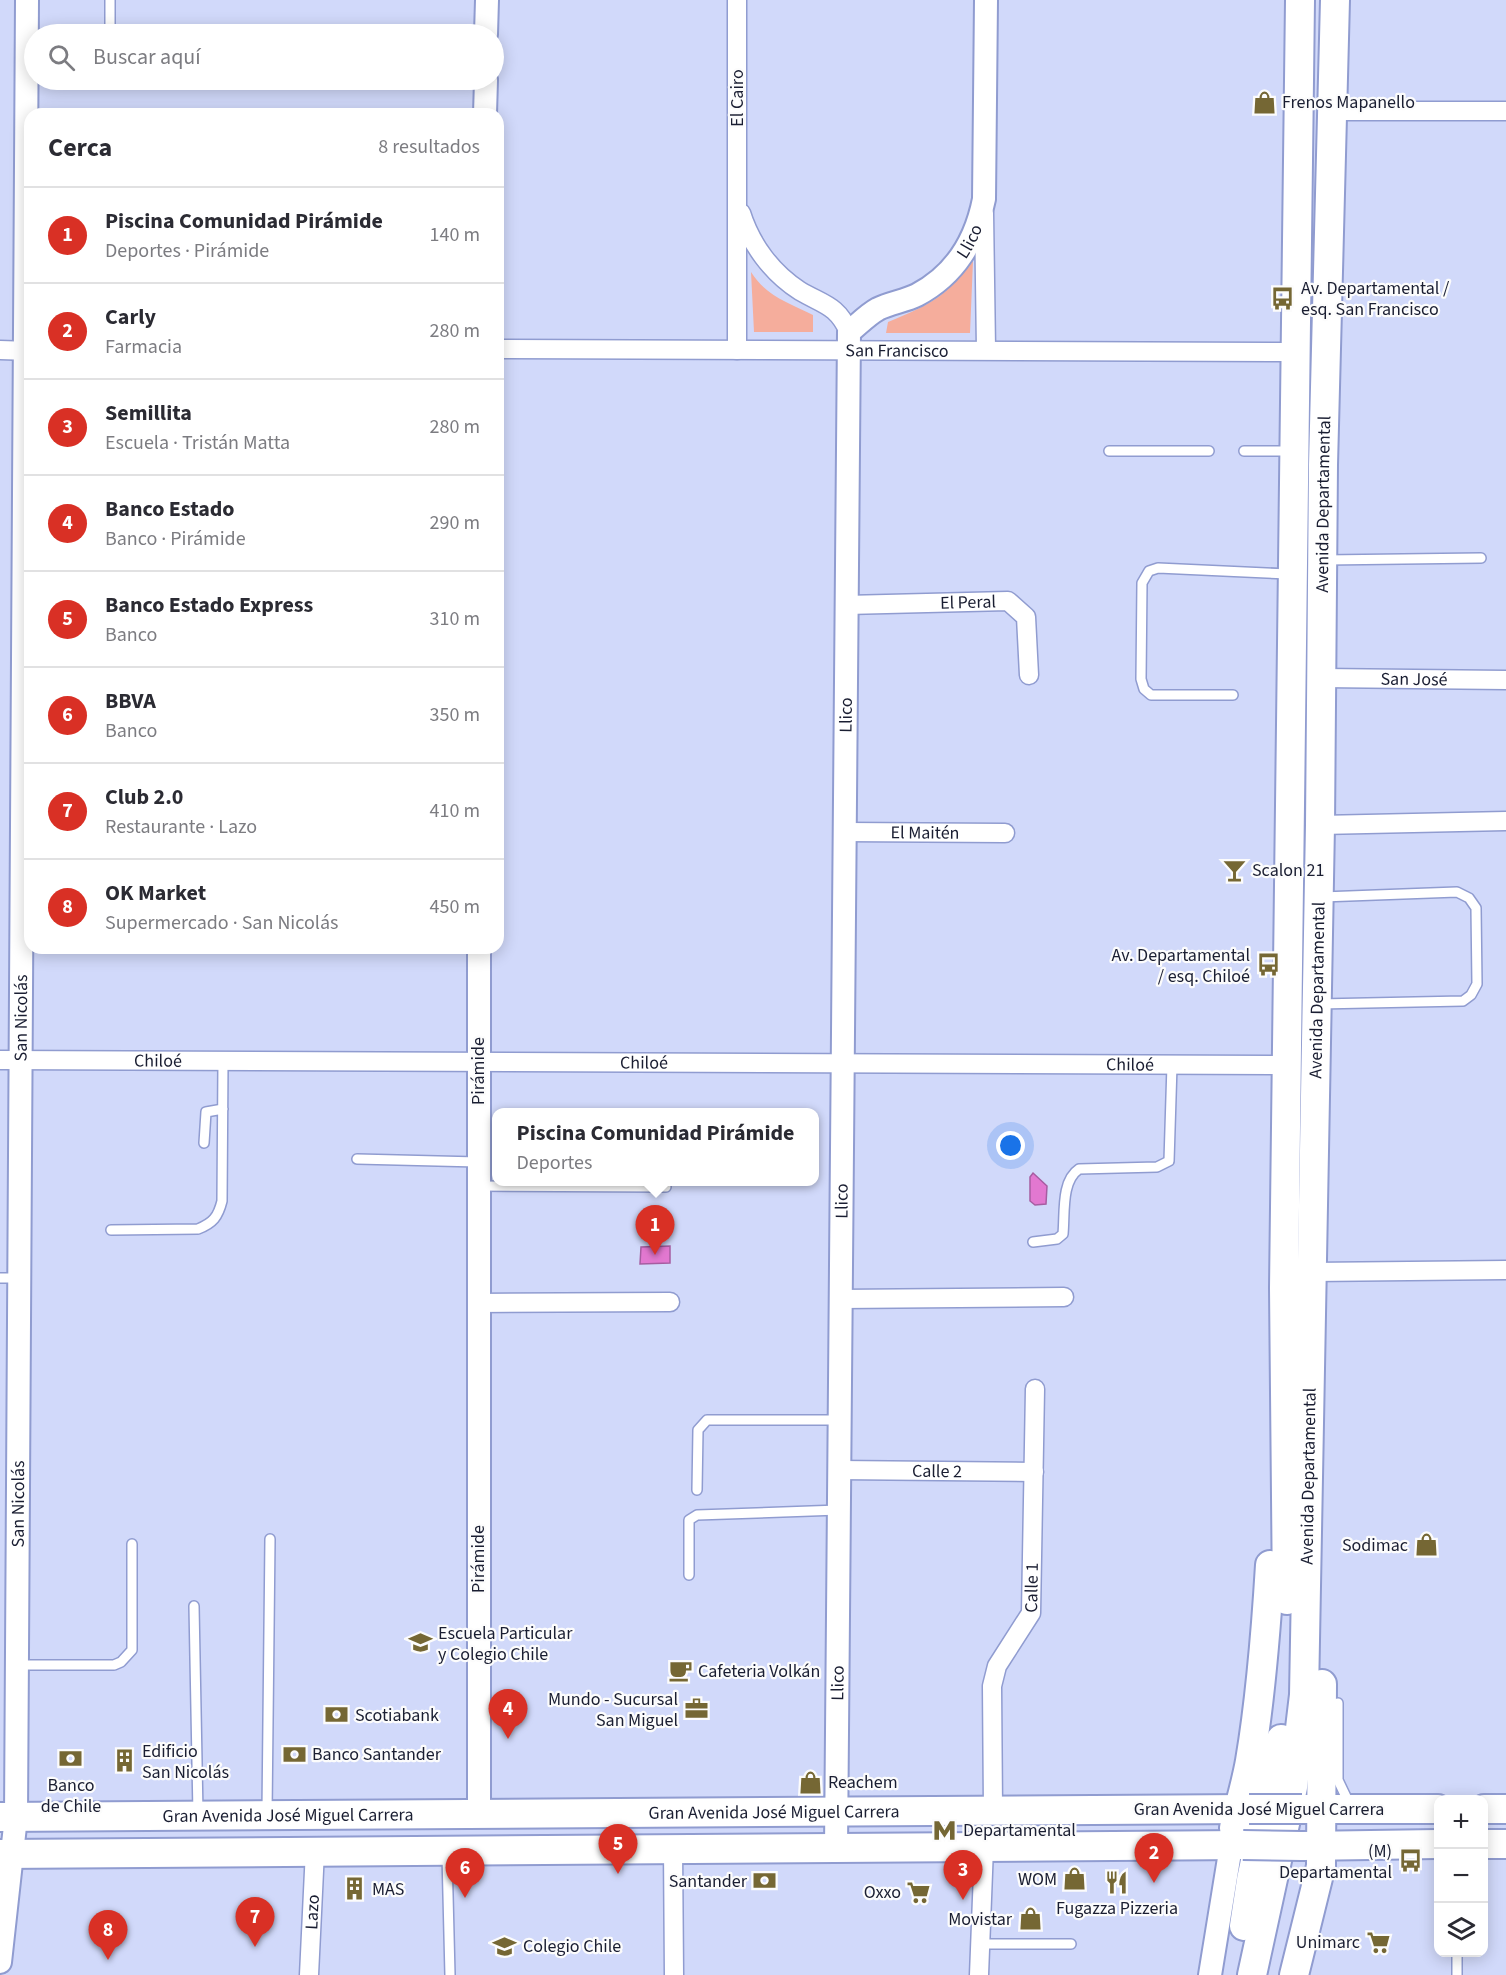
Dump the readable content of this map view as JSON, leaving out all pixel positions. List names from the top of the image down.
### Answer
{
  "streets": {
    "main road": ["Avenida Departamental", "Gran Avenida José Miguel Carrera"],
    "street": [
      "El Cairo",
      "Llico",
      "San Francisco",
      "El Peral",
      "San José",
      "El Maitén",
      "San Nicolás",
      "Chiloé",
      "Pirámide",
      "Calle 2",
      "Calle 1",
      "Lazo"
    ]
  },
  "crossings": [
    ["El Cairo", "Llico"],
    ["El Cairo", "San Francisco"],
    ["Llico", "San Francisco"],
    ["Llico", "El Peral"],
    ["Llico", "El Maitén"],
    ["Llico", "Chiloé"],
    ["Llico", "Calle 2"],
    ["Llico", "Gran Avenida José Miguel Carrera"],
    ["San Francisco", "Avenida Departamental"],
    ["Avenida Departamental", "San José"],
    ["Avenida Departamental", "Chiloé"],
    ["San Nicolás", "Chiloé"],
    ["San Nicolás", "Gran Avenida José Miguel Carrera"],
    ["Chiloé", "Pirámide"],
    ["Pirámide", "Gran Avenida José Miguel Carrera"],
    ["Calle 2", "Calle 1"],
    ["Calle 1", "Gran Avenida José Miguel Carrera"],
    ["Gran Avenida José Miguel Carrera", "Lazo"]
  ],
  "places": {
    "shop": [
      "Frenos Mapanello",
      "Sodimac",
      "Reachem",
      "WOM",
      "Movistar"
    ],
    "bus stop": ["Av. Departamental / esq. San Francisco", "Av. Departamental / esq. Chiloé", "(M) Departamental"],
    "bar": ["Scalon 21"],
    "school or university": ["Escuela Particular y Colegio Chile", "Colegio Chile"],
    "cafe": ["Cafeteria Volkán"],
    "office": ["Mundo - Sucursal San Miguel"],
    "bank": [
      "Scotiabank",
      "Banco Santander",
      "Banco de Chile",
      "Santander"
    ],
    "building": ["Edificio San Nicolás", "MAS"],
    "metro station": ["Departamental"],
    "restaurant": ["Fugazza Pizzeria"],
    "supermarket": ["Oxxo", "Unimarc"]
  },
  "page": {
    "search": "Buscar aquí",
    "heading": ["Cerca", "8 resultados"],
    "list": [
      {
        "mark": "1",
        "name": "Piscina Comunidad Pirámide",
        "note": "Deportes · Pirámide",
        "value": "140 m"
      },
      {
        "mark": "2",
        "name": "Carly",
        "note": "Farmacia",
        "value": "280 m"
      },
      {
        "mark": "3",
        "name": "Semillita",
        "note": "Escuela · Tristán Matta",
        "value": "280 m"
      },
      {
        "mark": "4",
        "name": "Banco Estado",
        "note": "Banco · Pirámide",
        "value": "290 m"
      },
      {
        "mark": "5",
        "name": "Banco Estado Express",
        "note": "Banco",
        "value": "310 m"
      },
      {
        "mark": "6",
        "name": "BBVA",
        "note": "Banco",
        "value": "350 m"
      },
      {
        "mark": "7",
        "name": "Club 2.0",
        "note": "Restaurante · Lazo",
        "value": "410 m"
      },
      {
        "mark": "8",
        "name": "OK Market",
        "note": "Supermercado · San Nicolás",
        "value": "450 m"
      }
    ],
    "popup": ["Piscina Comunidad Pirámide", "Deportes"],
    "pins": [
      "1",
      "4",
      "5",
      "2",
      "6",
      "3",
      "7",
      "8"
    ],
    "map_buttons": ["+", "−"]
  }
}
